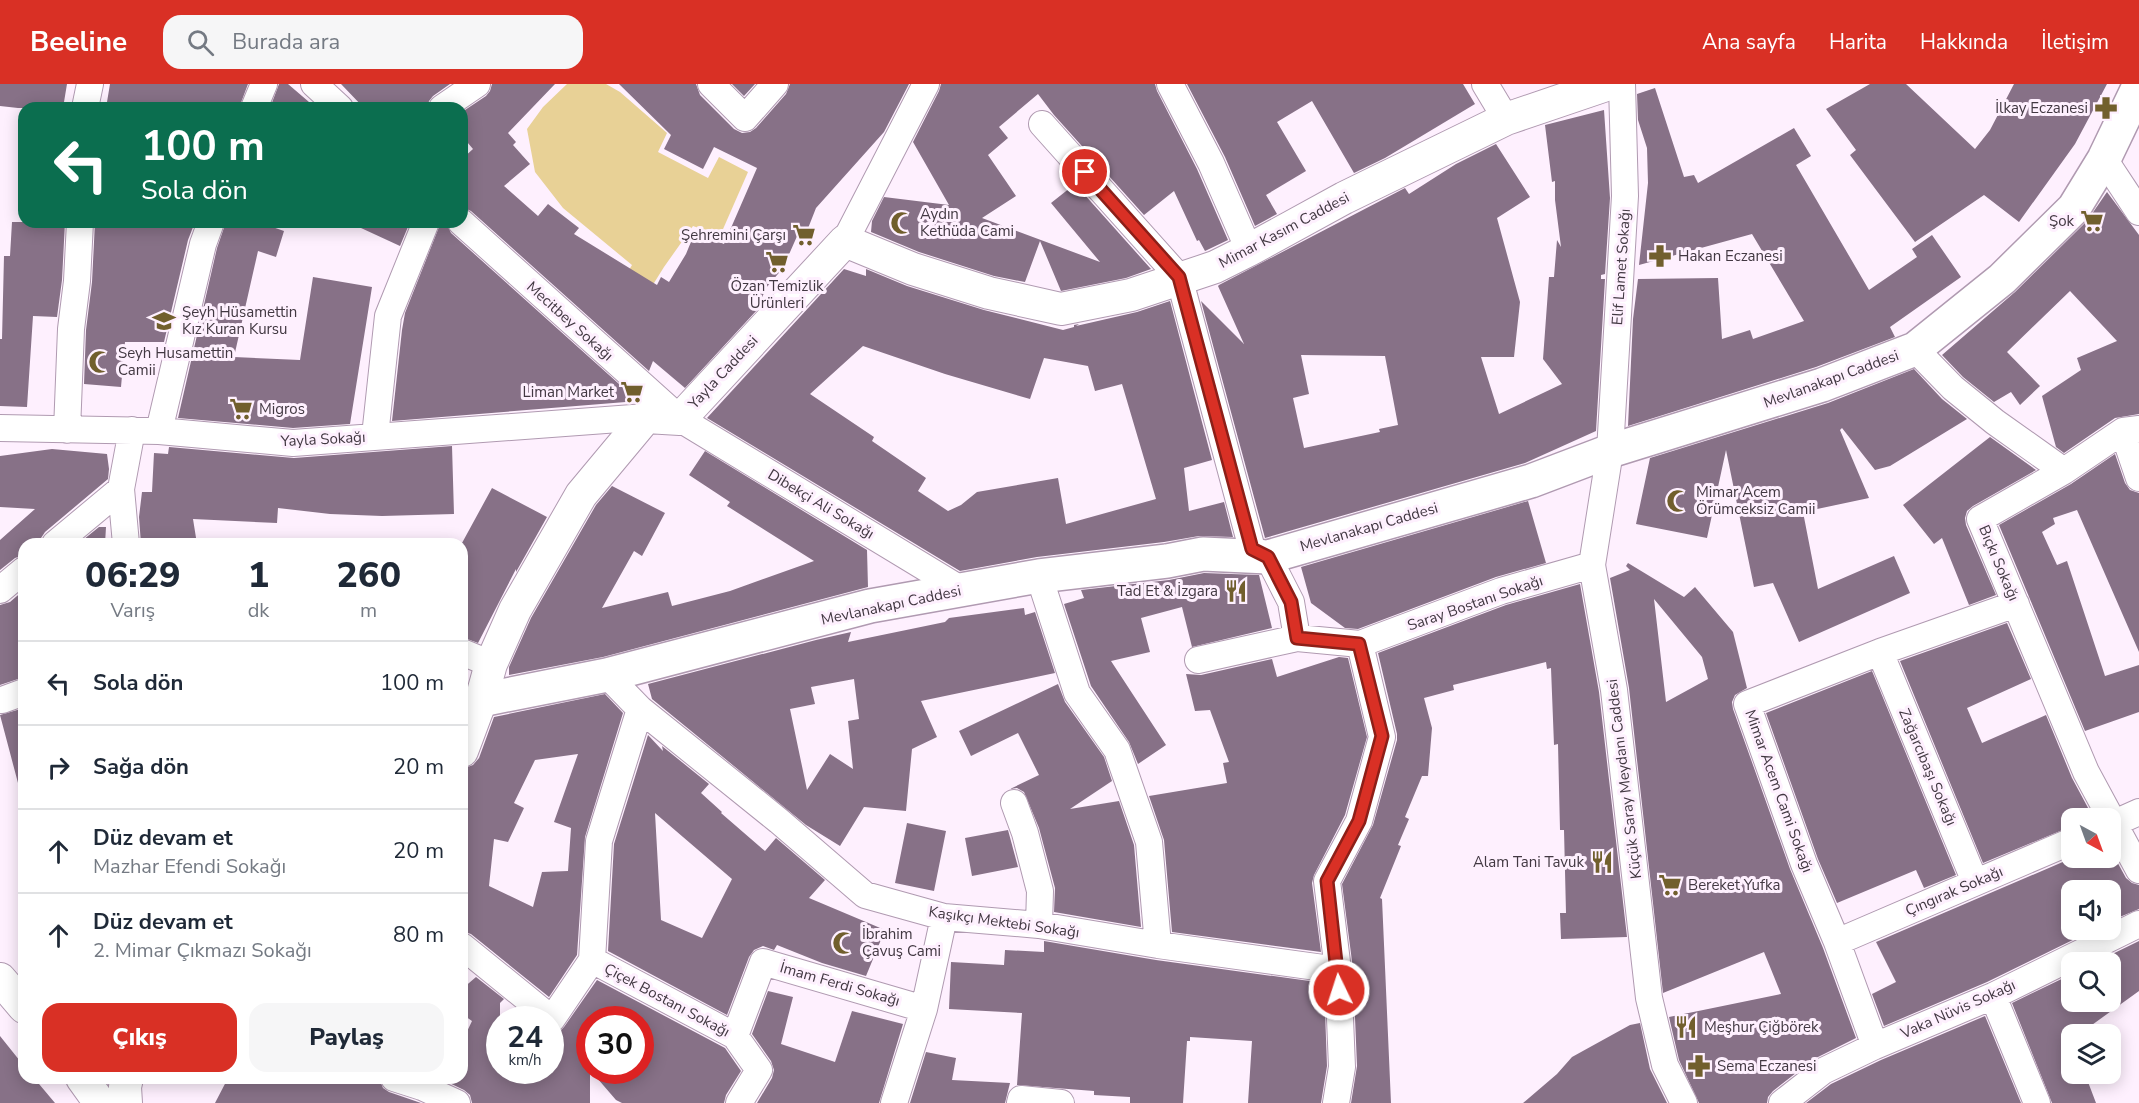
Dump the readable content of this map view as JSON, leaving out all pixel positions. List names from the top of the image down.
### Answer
{
  "streets": {
    "main road": ["Mevlanakapı Caddesi"],
    "street": [
      "Mimar Kasım Caddesi",
      "Elif Lamet Sokağı",
      "Meсitbey Sokağı",
      "Yayla Caddesi",
      "Yayla Sokağı",
      "Dibekçi Ali Sokağı",
      "Bıçkı Sokağı",
      "Saray Bostanı Sokağı",
      "Zağarcıbaşı Sokağı",
      "Küçük Saray Meydanı Caddesi",
      "Mimar Acem Cami Sokağı",
      "Çıngırak Sokağı",
      "Kaşıkçı Mektebi Sokağı",
      "İmam Ferdi Sokağı",
      "Çiçek Bostanı Sokağı",
      "Vaka Nüvis Sokağı"
    ]
  },
  "crossings": [
    ["Mimar Kasım Caddesi", "Yayla Caddesi"],
    ["Elif Lamet Sokağı", "Mevlanakapı Caddesi"],
    ["Elif Lamet Sokağı", "Küçük Saray Meydanı Caddesi"],
    ["Meсitbey Sokağı", "Yayla Caddesi"],
    ["Meсitbey Sokağı", "Dibekçi Ali Sokağı"],
    ["Yayla Caddesi", "Yayla Sokağı"],
    ["Yayla Caddesi", "Dibekçi Ali Sokağı"],
    ["Mevlanakapı Caddesi", "Dibekçi Ali Sokağı"],
    ["Mevlanakapı Caddesi", "Küçük Saray Meydanı Caddesi"],
    ["Mevlanakapı Caddesi", "Kaşıkçı Mektebi Sokağı"],
    ["Bıçkı Sokağı", "Mimar Acem Cami Sokağı"],
    ["Saray Bostanı Sokağı", "Küçük Saray Meydanı Caddesi"],
    ["Zağarcıbaşı Sokağı", "Mimar Acem Cami Sokağı"],
    ["Zağarcıbaşı Sokağı", "Çıngırak Sokağı"],
    ["Mimar Acem Cami Sokağı", "Çıngırak Sokağı"],
    ["Mimar Acem Cami Sokağı", "Vaka Nüvis Sokağı"],
    ["İmam Ferdi Sokağı", "Çiçek Bostanı Sokağı"]
  ],
  "places": {
    "pharmacy": ["İlkay Eczanesi", "Hakan Eczanesi", "Sema Eczanesi"],
    "supermarket": [
      "Şok",
      "Şehremini Çarşı",
      "Özan Temizlik Ürünleri",
      "Liman Market",
      "Migros",
      "Bereket Yufka"
    ],
    "mosque": [
      "Aydın Kethüda Cami",
      "Seyh Husamettin Camii",
      "Mimar Acem Örümceksiz Camii",
      "İbrahim Çavuş Cami"
    ],
    "school or university": ["Şeyh Hüsamettin Kız Kuran Kursu"],
    "restaurant": ["Tad Et & İzgara", "Alam Tani Tavuk", "Meşhur Çiğbörek"]
  },
  "north": "bottom right",
  "page": {
    "header": "Beeline",
    "search": "Burada ara",
    "nav": [
      "Ana sayfa",
      "Harita",
      "Hakkında",
      "İletişim"
    ],
    "turn": ["100 m", "Sola dön"],
    "eta": [
      "06:29",
      "Varış",
      "1",
      "dk",
      "260",
      "m"
    ],
    "list": [
      {
        "name": "Sola dön",
        "value": "100 m"
      },
      {
        "name": "Sağa dön",
        "value": "20 m"
      },
      {
        "name": "Düz devam et",
        "note": "Mazhar Efendi Sokağı",
        "value": "20 m"
      },
      {
        "name": "Düz devam et",
        "note": "2. Mimar Çıkmazı Sokağı",
        "value": "80 m"
      }
    ],
    "buttons": ["Çıkış", "Paylaş"],
    "speed": "24 km/h",
    "limit": "30"
  }
}
